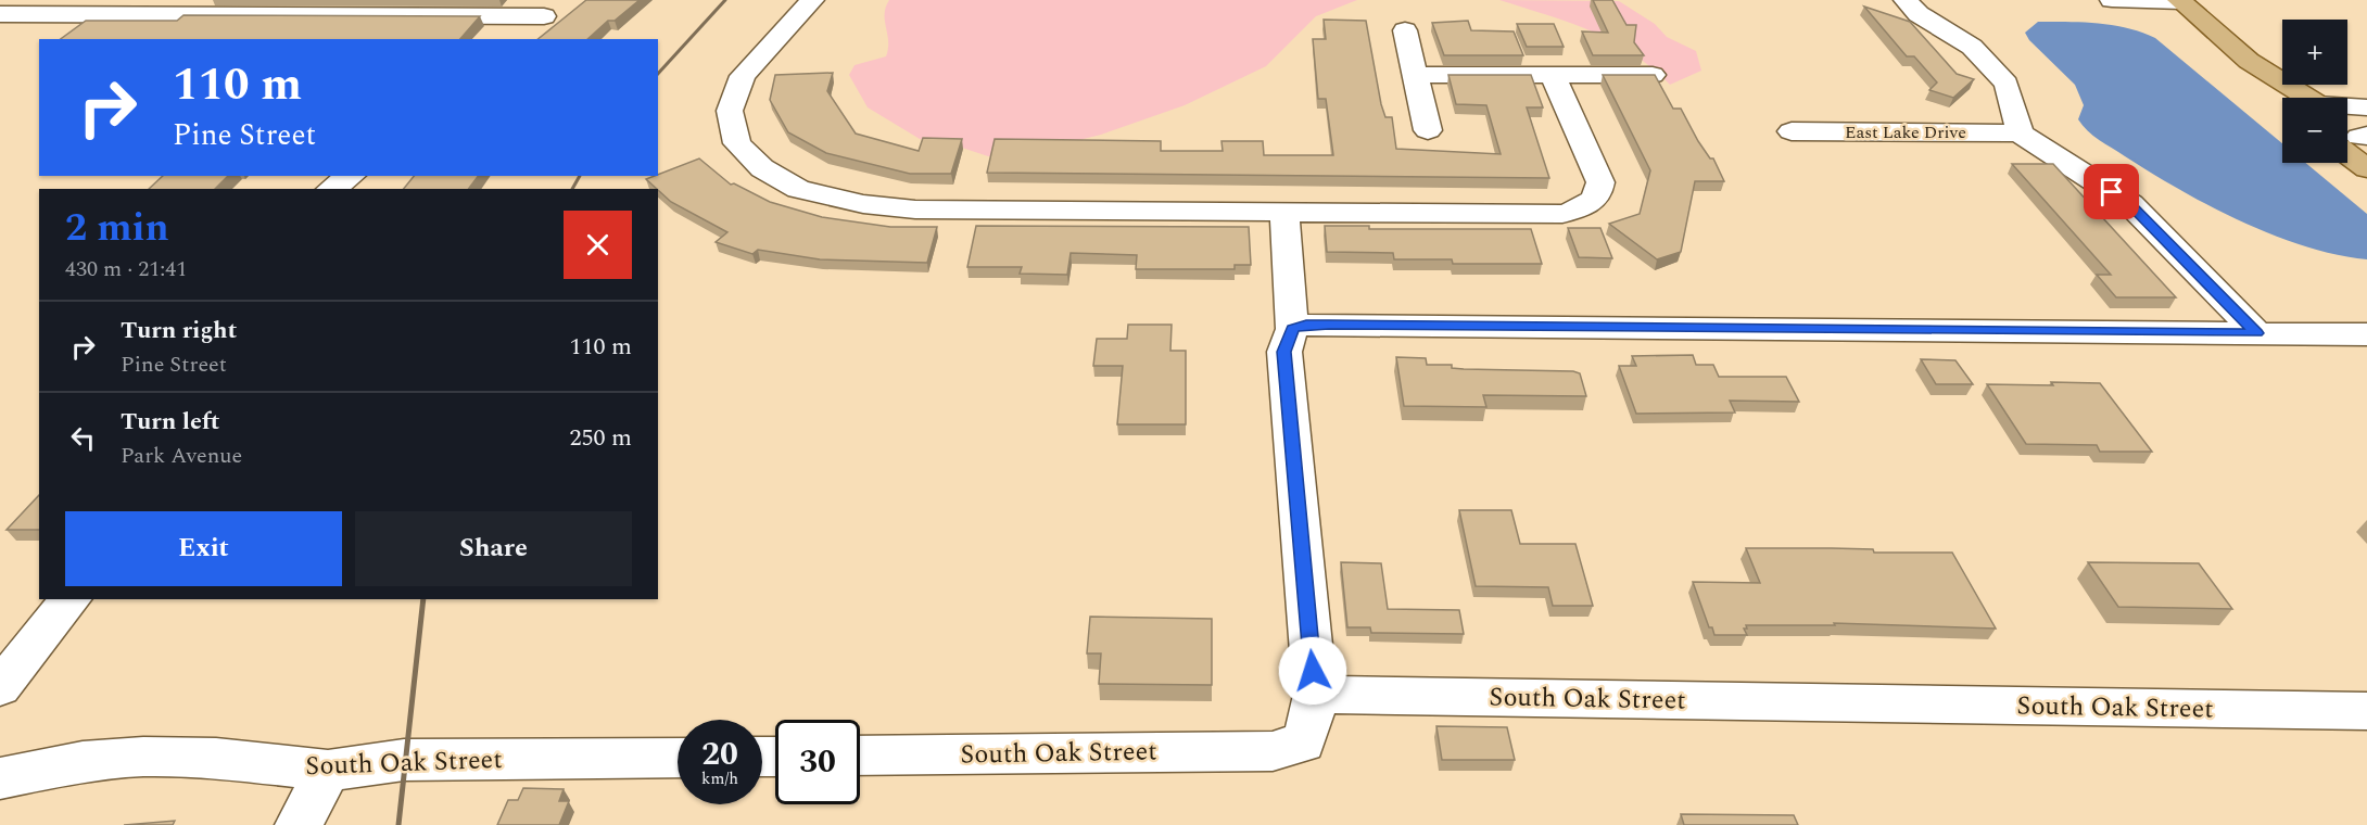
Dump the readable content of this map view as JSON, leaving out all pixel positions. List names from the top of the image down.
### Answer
{
  "streets": {
    "street": ["East Lake Drive", "South Oak Street"]
  },
  "page": {
    "map_buttons": ["+", "−"],
    "turn": ["110 m", "Pine Street"],
    "heading": ["2 min", "430 m · 21:41"],
    "list": [
      {
        "name": "Turn right",
        "note": "Pine Street",
        "value": "110 m"
      },
      {
        "name": "Turn left",
        "note": "Park Avenue",
        "value": "250 m"
      }
    ],
    "buttons": ["Exit", "Share"],
    "speed": "20 km/h",
    "limit": "30"
  }
}
